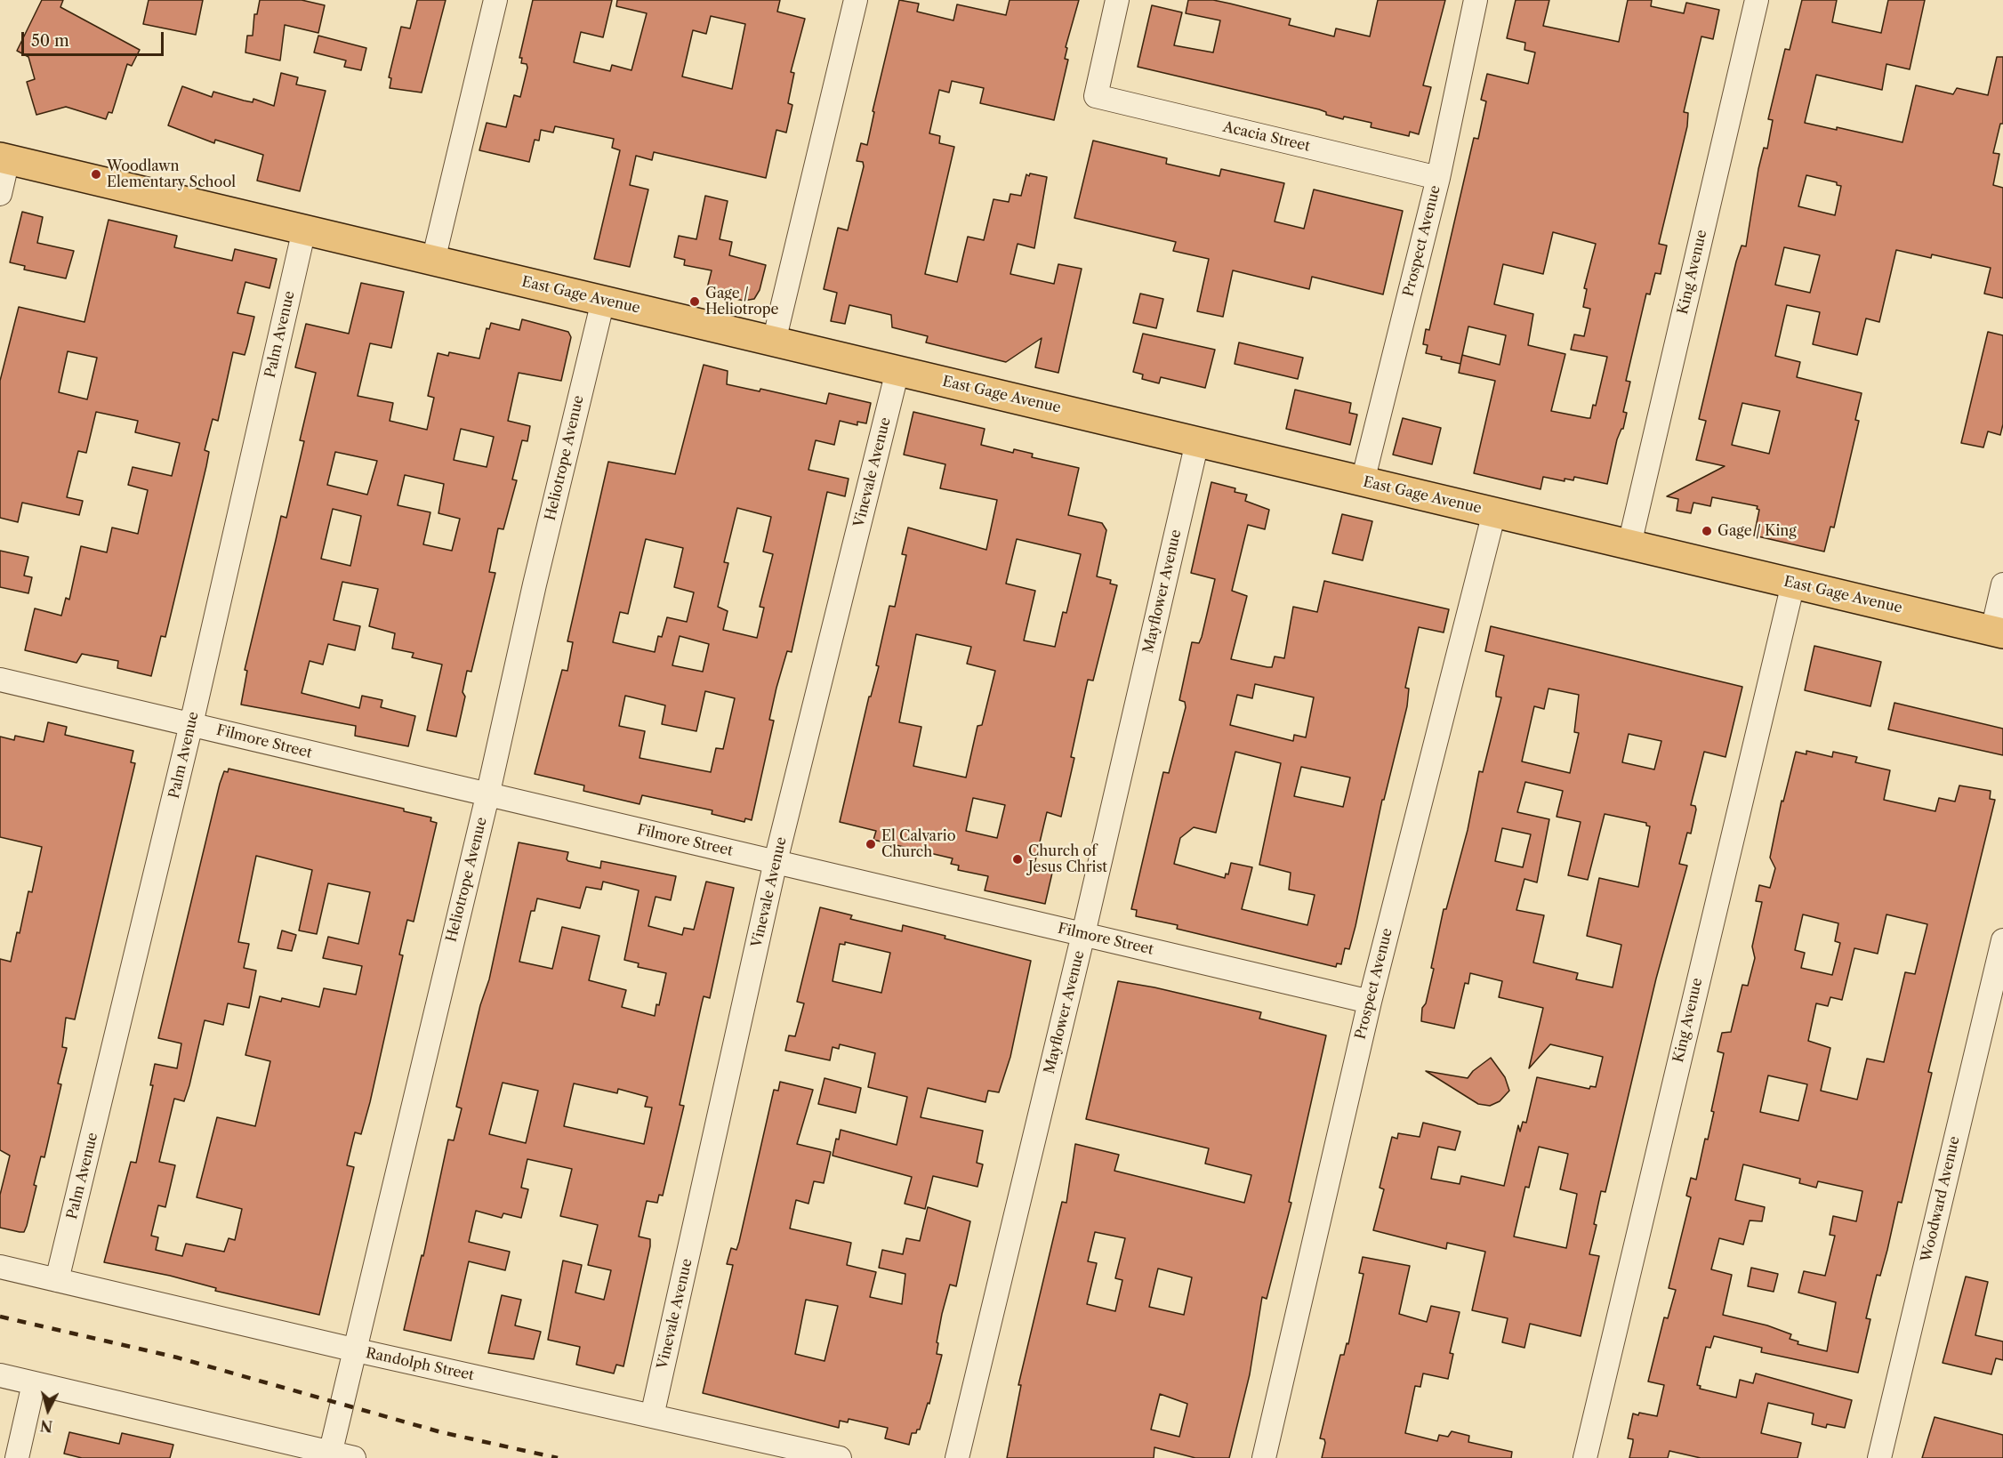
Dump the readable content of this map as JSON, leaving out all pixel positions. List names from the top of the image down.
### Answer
{
  "streets": {
    "main road": ["East Gage Avenue"],
    "street": [
      "Acacia Street",
      "Prospect Avenue",
      "King Avenue",
      "Palm Avenue",
      "Heliotrope Avenue",
      "Vinevale Avenue",
      "Mayflower Avenue",
      "Filmore Street",
      "Woodward Avenue",
      "Randolph Street"
    ]
  },
  "crossings": [
    ["Acacia Street", "Prospect Avenue"],
    ["Prospect Avenue", "East Gage Avenue"],
    ["Prospect Avenue", "Filmore Street"],
    ["King Avenue", "East Gage Avenue"],
    ["East Gage Avenue", "Palm Avenue"],
    ["East Gage Avenue", "Heliotrope Avenue"],
    ["East Gage Avenue", "Vinevale Avenue"],
    ["East Gage Avenue", "Mayflower Avenue"],
    ["Palm Avenue", "Filmore Street"],
    ["Palm Avenue", "Randolph Street"],
    ["Heliotrope Avenue", "Filmore Street"],
    ["Heliotrope Avenue", "Randolph Street"],
    ["Vinevale Avenue", "Filmore Street"],
    ["Vinevale Avenue", "Randolph Street"],
    ["Mayflower Avenue", "Filmore Street"]
  ],
  "places": [
    "Woodlawn Elementary School",
    "Gage / Heliotrope",
    "Gage / King",
    "El Calvario Church",
    "Church of Jesus Christ"
  ],
  "scale_bar": "50 m",
  "north": "bottom"
}
